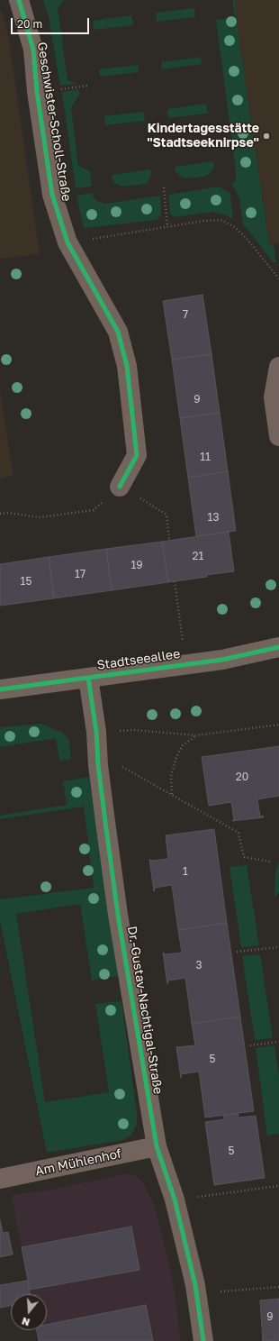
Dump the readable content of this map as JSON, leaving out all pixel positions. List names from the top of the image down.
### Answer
{
  "streets": {
    "street": [
      "Geschwister-Scholl-Straße",
      "Stadtseeallee",
      "Dr.-Gustav-Nachtigal-Straße",
      "Am Mühlenhof"
    ]
  },
  "crossings": [
    ["Stadtseeallee", "Dr.-Gustav-Nachtigal-Straße"],
    ["Dr.-Gustav-Nachtigal-Straße", "Am Mühlenhof"]
  ],
  "places": ["Kindertagesstätte \"Stadtseeknirpse\""],
  "house_numbers": [
    "7",
    "9",
    "11",
    "13",
    "21",
    "19",
    "17",
    "15",
    "20",
    "1",
    "3",
    "5",
    "5",
    "9"
  ],
  "scale_bar": "20 m",
  "north": "bottom"
}
